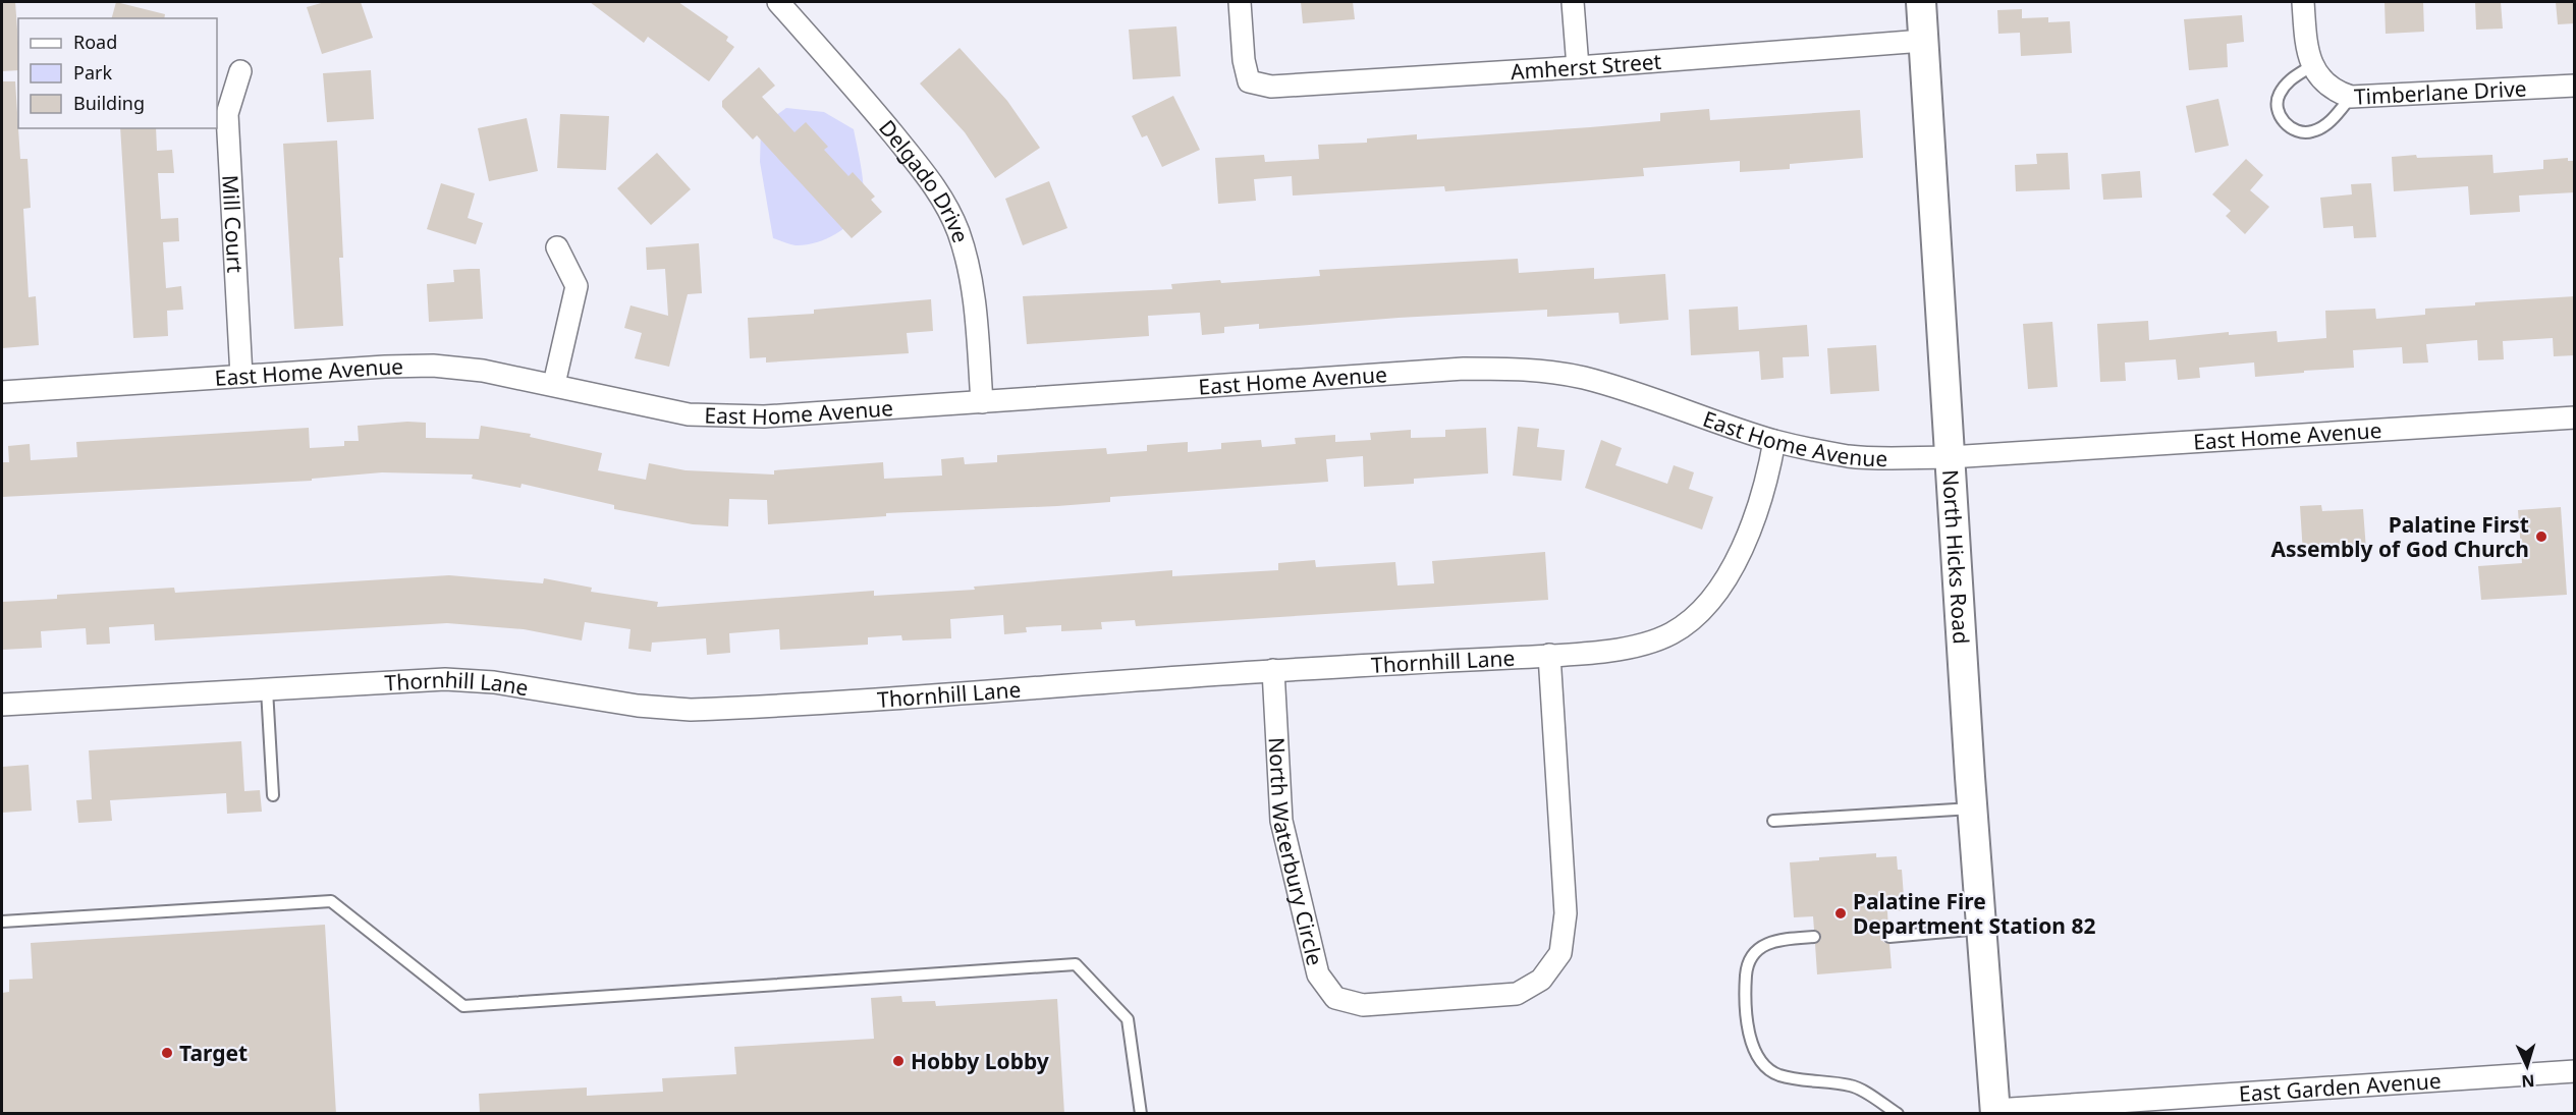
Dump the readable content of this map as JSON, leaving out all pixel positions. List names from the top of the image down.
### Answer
{
  "streets": {
    "main road": ["North Hicks Road"],
    "street": [
      "Amherst Street",
      "Timberlane Drive",
      "Delgado Drive",
      "Mill Court",
      "East Home Avenue",
      "Thornhill Lane",
      "North Waterbury Circle",
      "East Garden Avenue"
    ]
  },
  "crossings": [
    ["Amherst Street", "North Hicks Road"],
    ["Delgado Drive", "East Home Avenue"],
    ["Mill Court", "East Home Avenue"],
    ["East Home Avenue", "North Hicks Road"],
    ["East Home Avenue", "Thornhill Lane"],
    ["North Hicks Road", "East Garden Avenue"],
    ["Thornhill Lane", "North Waterbury Circle"]
  ],
  "places": [
    "Palatine First Assembly of God Church",
    "Palatine Fire Department Station 82",
    "Target",
    "Hobby Lobby"
  ],
  "legend": ["Road", "Park", "Building"],
  "north": "bottom"
}
